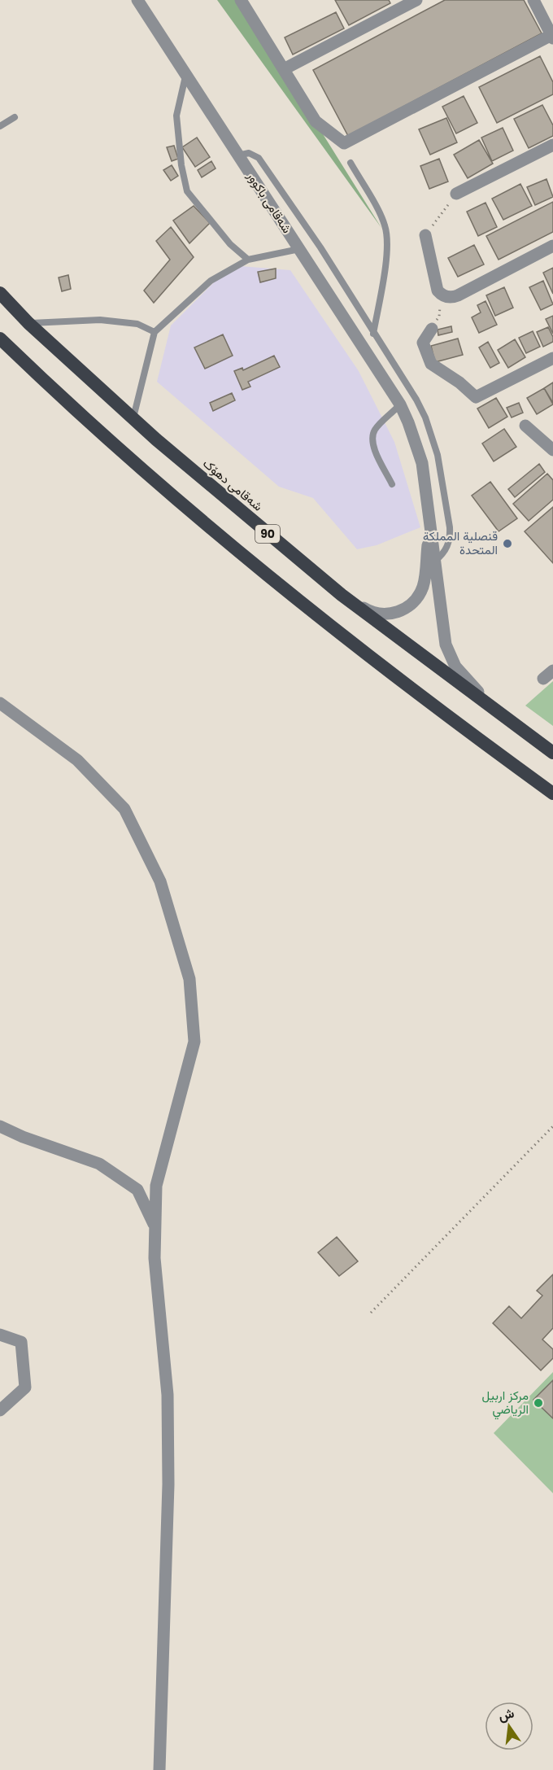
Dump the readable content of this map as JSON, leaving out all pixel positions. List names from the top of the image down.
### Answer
{
  "streets": {
    "highway": ["شەقامی دهۆک", "90"],
    "street": ["شەقامی باکوور"]
  },
  "places": ["قنصلية المملكة المتحدة", "مركز اربيل الرياضي"],
  "north": "top"
}
